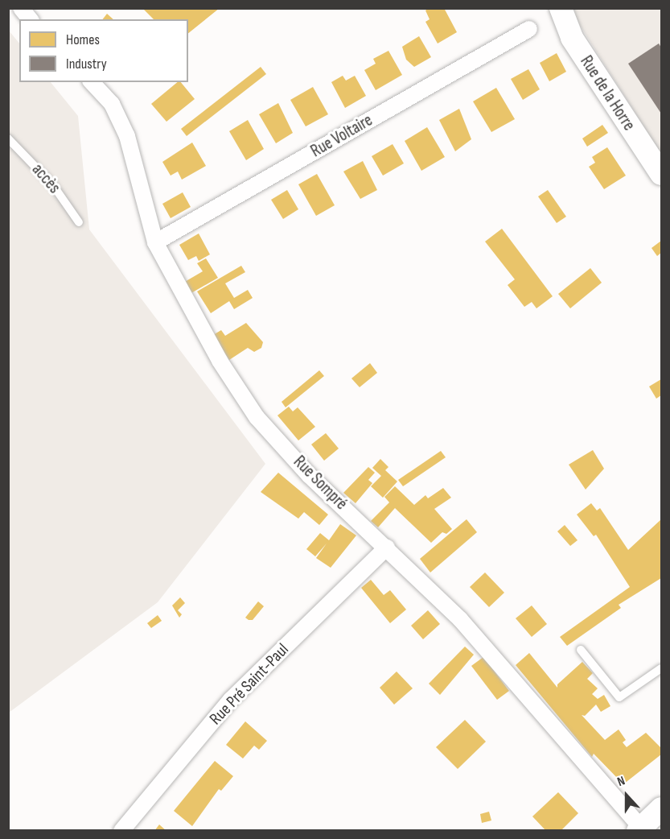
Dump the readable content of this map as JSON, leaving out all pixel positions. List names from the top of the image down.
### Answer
{
  "streets": {
    "street": [
      "Rue de la Horre",
      "Rue Voltaire",
      "Rue Sompré",
      "Rue Pré Saint-Paul"
    ],
    "lane": ["accès"]
  },
  "crossings": [
    ["Rue Voltaire", "Rue Sompré"],
    ["Rue Sompré", "Rue Pré Saint-Paul"]
  ],
  "legend": ["Homes", "Industry"],
  "north": "top"
}
